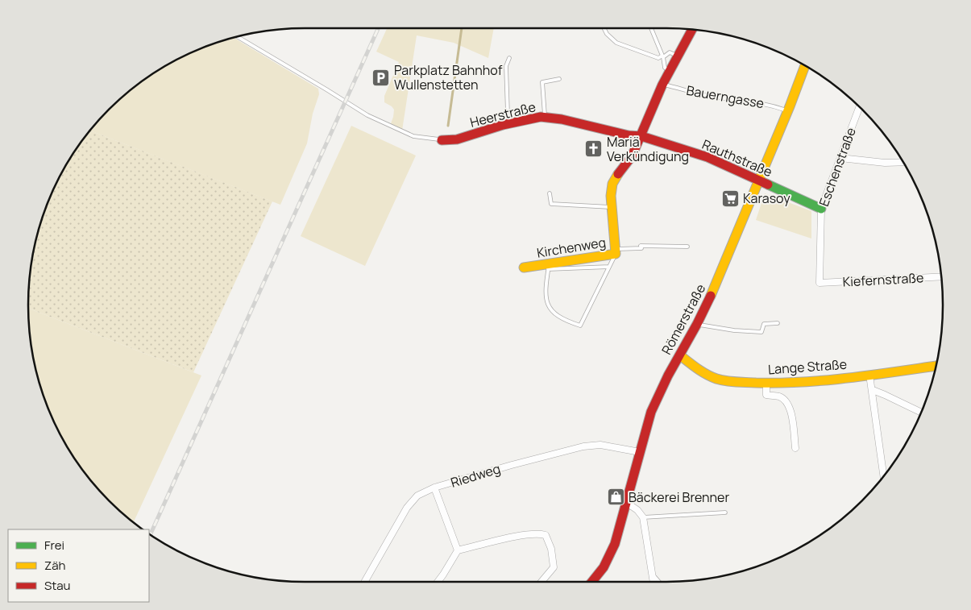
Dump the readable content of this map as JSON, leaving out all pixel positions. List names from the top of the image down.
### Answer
{
  "streets": {
    "street": [
      "Heerstraße",
      "Rauthstraße",
      "Eschenstraße",
      "Kirchenweg",
      "Kiefernstraße",
      "Römerstraße",
      "Lange Straße",
      "Riedweg"
    ],
    "lane": ["Bauerngasse"]
  },
  "crossings": [
    ["Bauerngasse", "Kirchenweg"],
    ["Bauerngasse", "Römerstraße"],
    ["Heerstraße", "Rauthstraße"],
    ["Heerstraße", "Kirchenweg"],
    ["Rauthstraße", "Eschenstraße"],
    ["Rauthstraße", "Kirchenweg"],
    ["Rauthstraße", "Römerstraße"],
    ["Eschenstraße", "Kiefernstraße"],
    ["Römerstraße", "Lange Straße"],
    ["Römerstraße", "Riedweg"]
  ],
  "places": {
    "parking": ["Parkplatz Bahnhof Wullenstetten"],
    "church": ["Mariä Verkündigung"],
    "supermarket": ["Karasoy"],
    "shop": ["Bäckerei Brenner"]
  },
  "legend": ["Frei", "Zäh", "Stau"]
}
